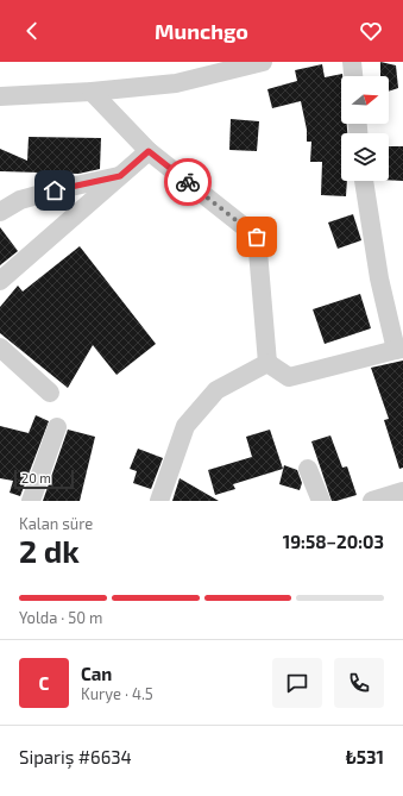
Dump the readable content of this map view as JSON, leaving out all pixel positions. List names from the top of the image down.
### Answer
{
  "scale_bar": "20 m",
  "north": "right",
  "page": {
    "header": "Munchgo",
    "scale": "20 m",
    "heading": ["2 dk", "Kalan süre", "19:58–20:03"],
    "panel": [
      "Can",
      "Kurye · 4.5",
      "Sipariş #6634",
      "₺531"
    ],
    "bar": "Yolda · 50 m",
    "round": "C"
  }
}
